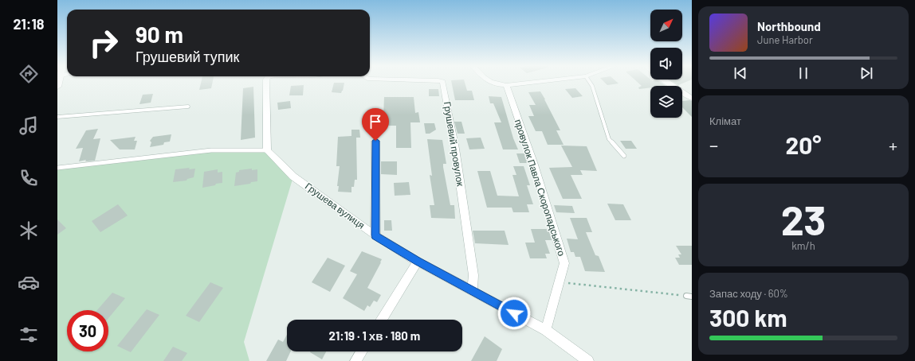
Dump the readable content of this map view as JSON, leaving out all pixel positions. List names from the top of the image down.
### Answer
{
  "streets": {
    "street": ["Грушевий провулок", "провулок Павла Скоропадського", "Грушева вулиця"]
  },
  "crossings": [
    ["Грушевий провулок", "Грушева вулиця"],
    ["провулок Павла Скоропадського", "Грушева вулиця"]
  ],
  "north": "top right",
  "page": {
    "tabs": "21:18",
    "turn": ["90 m", "Грушевий тупик"],
    "song": ["Northbound", "June Harbor"],
    "tile": [
      "Клімат",
      ["23", "km/h"],
      ["Запас ходу · 60%", "300 km"]
    ],
    "heat": ["−", "20°", "+"],
    "limit": "30",
    "trip": "21:19 · 1 хв · 180 m"
  }
}
